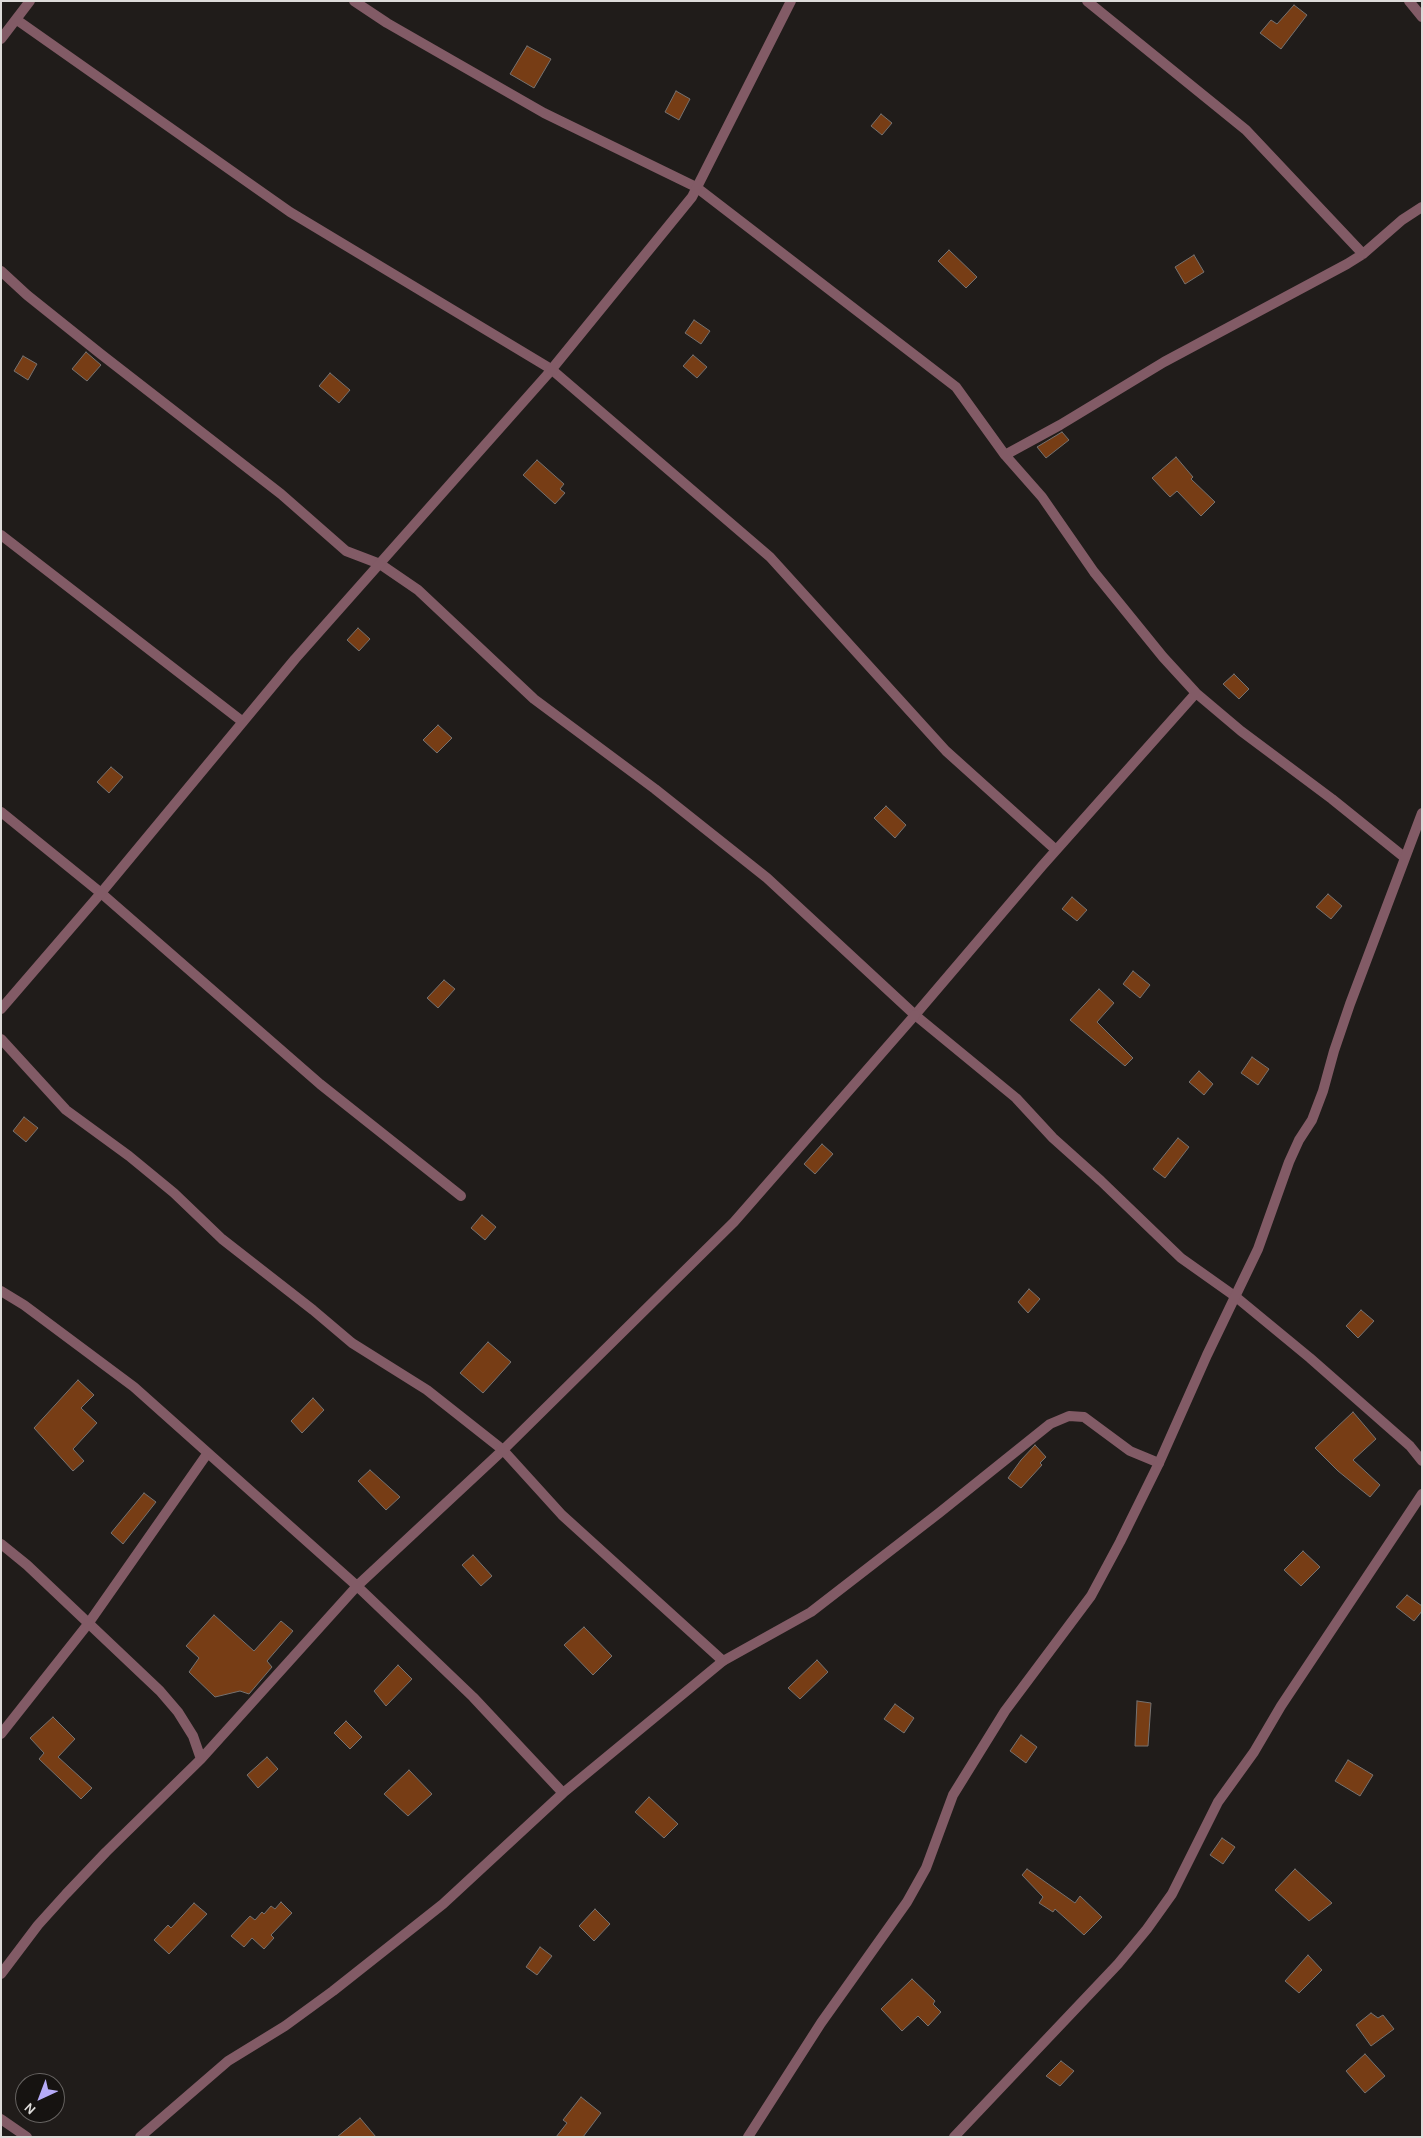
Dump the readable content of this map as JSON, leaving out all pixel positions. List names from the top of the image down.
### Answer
{
  "north": "bottom left"
}
